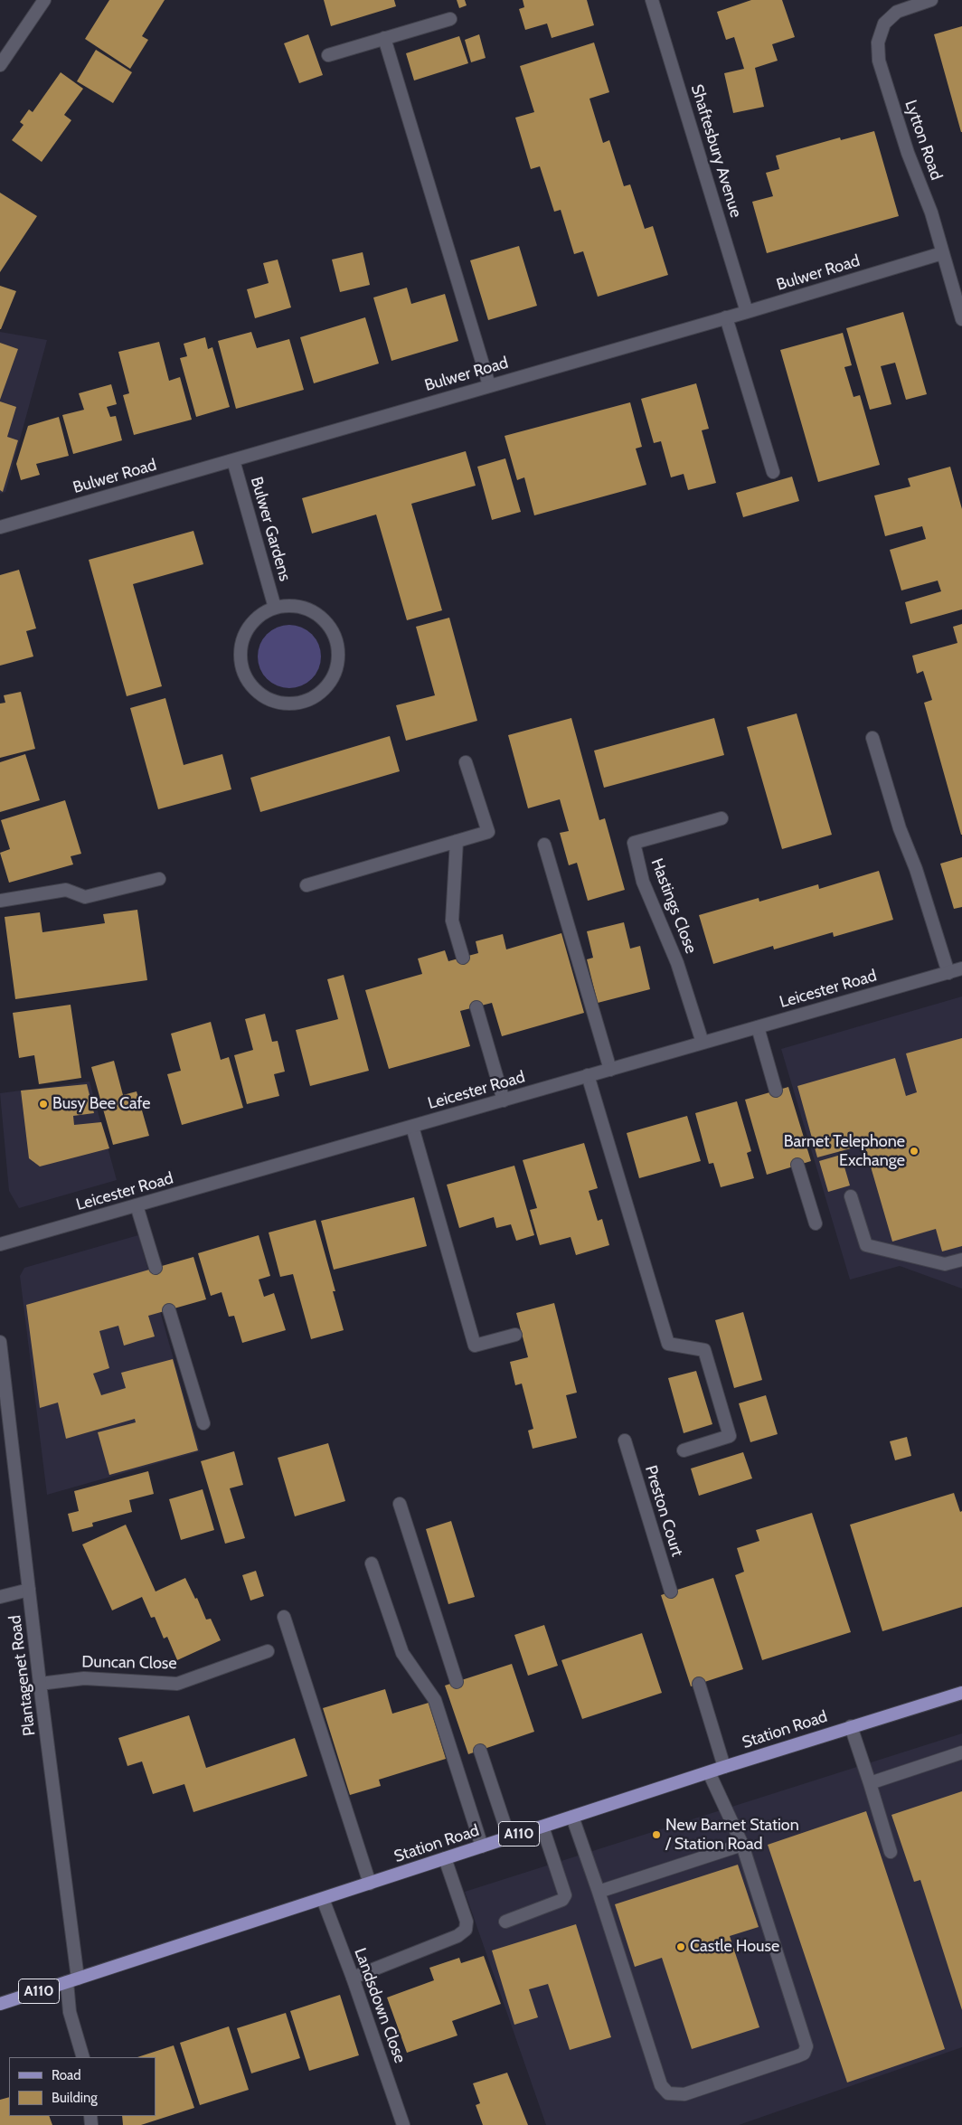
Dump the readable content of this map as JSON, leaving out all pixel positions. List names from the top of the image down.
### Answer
{
  "streets": {
    "main road": ["Station Road", "A110"],
    "street": [
      "Lytton Road",
      "Shaftesbury Avenue",
      "Bulwer Road",
      "Bulwer Gardens",
      "Hastings Close",
      "Leicester Road",
      "Preston Court",
      "Duncan Close",
      "Plantagenet Road",
      "Landsdown Close"
    ]
  },
  "crossings": [
    ["Lytton Road", "Bulwer Road"],
    ["Shaftesbury Avenue", "Bulwer Road"],
    ["Bulwer Road", "Bulwer Gardens"],
    ["Hastings Close", "Leicester Road"],
    ["Duncan Close", "Plantagenet Road"],
    ["Plantagenet Road", "Station Road"],
    ["Station Road", "Landsdown Close"]
  ],
  "places": [
    "Busy Bee Cafe",
    "Barnet Telephone Exchange",
    "New Barnet Station / Station Road",
    "Castle House"
  ],
  "legend": ["Road", "Building"]
}
